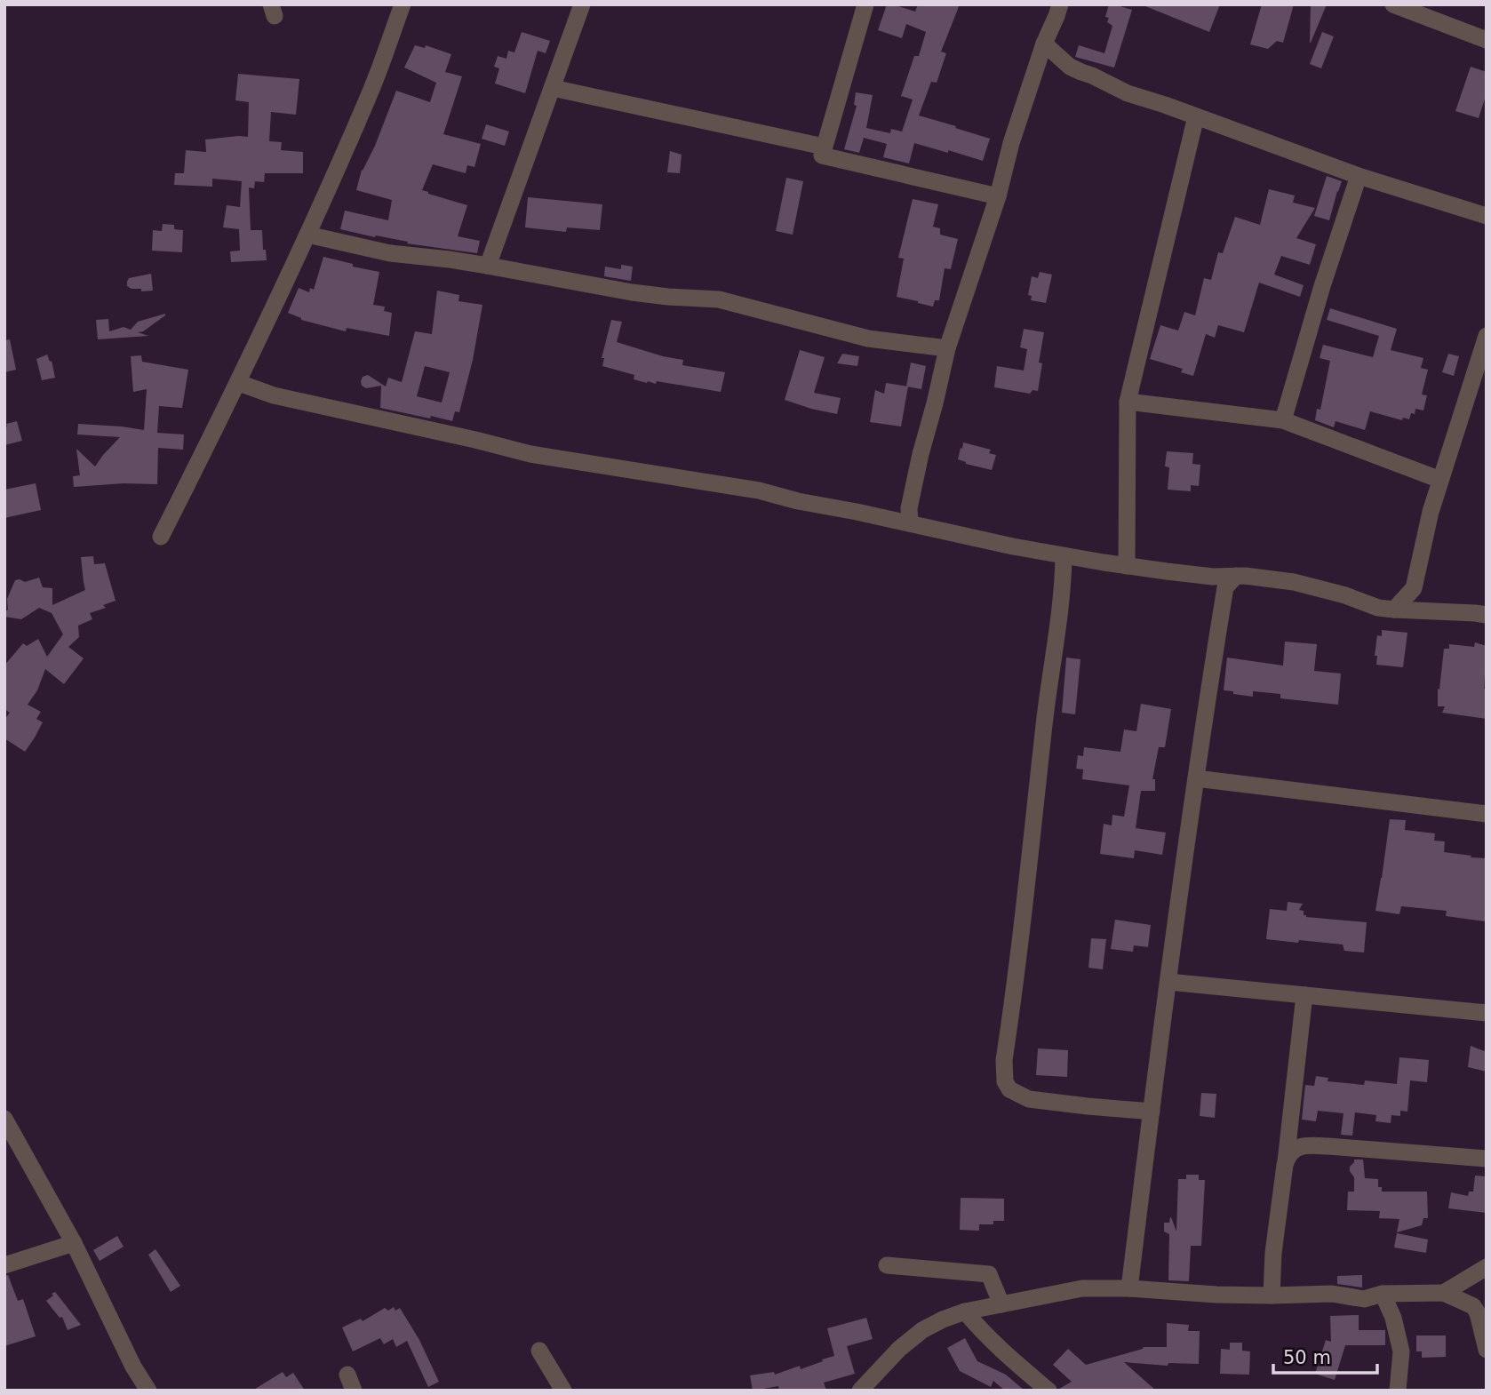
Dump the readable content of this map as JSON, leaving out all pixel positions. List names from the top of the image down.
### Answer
{
  "scale_bar": "50 m"
}
